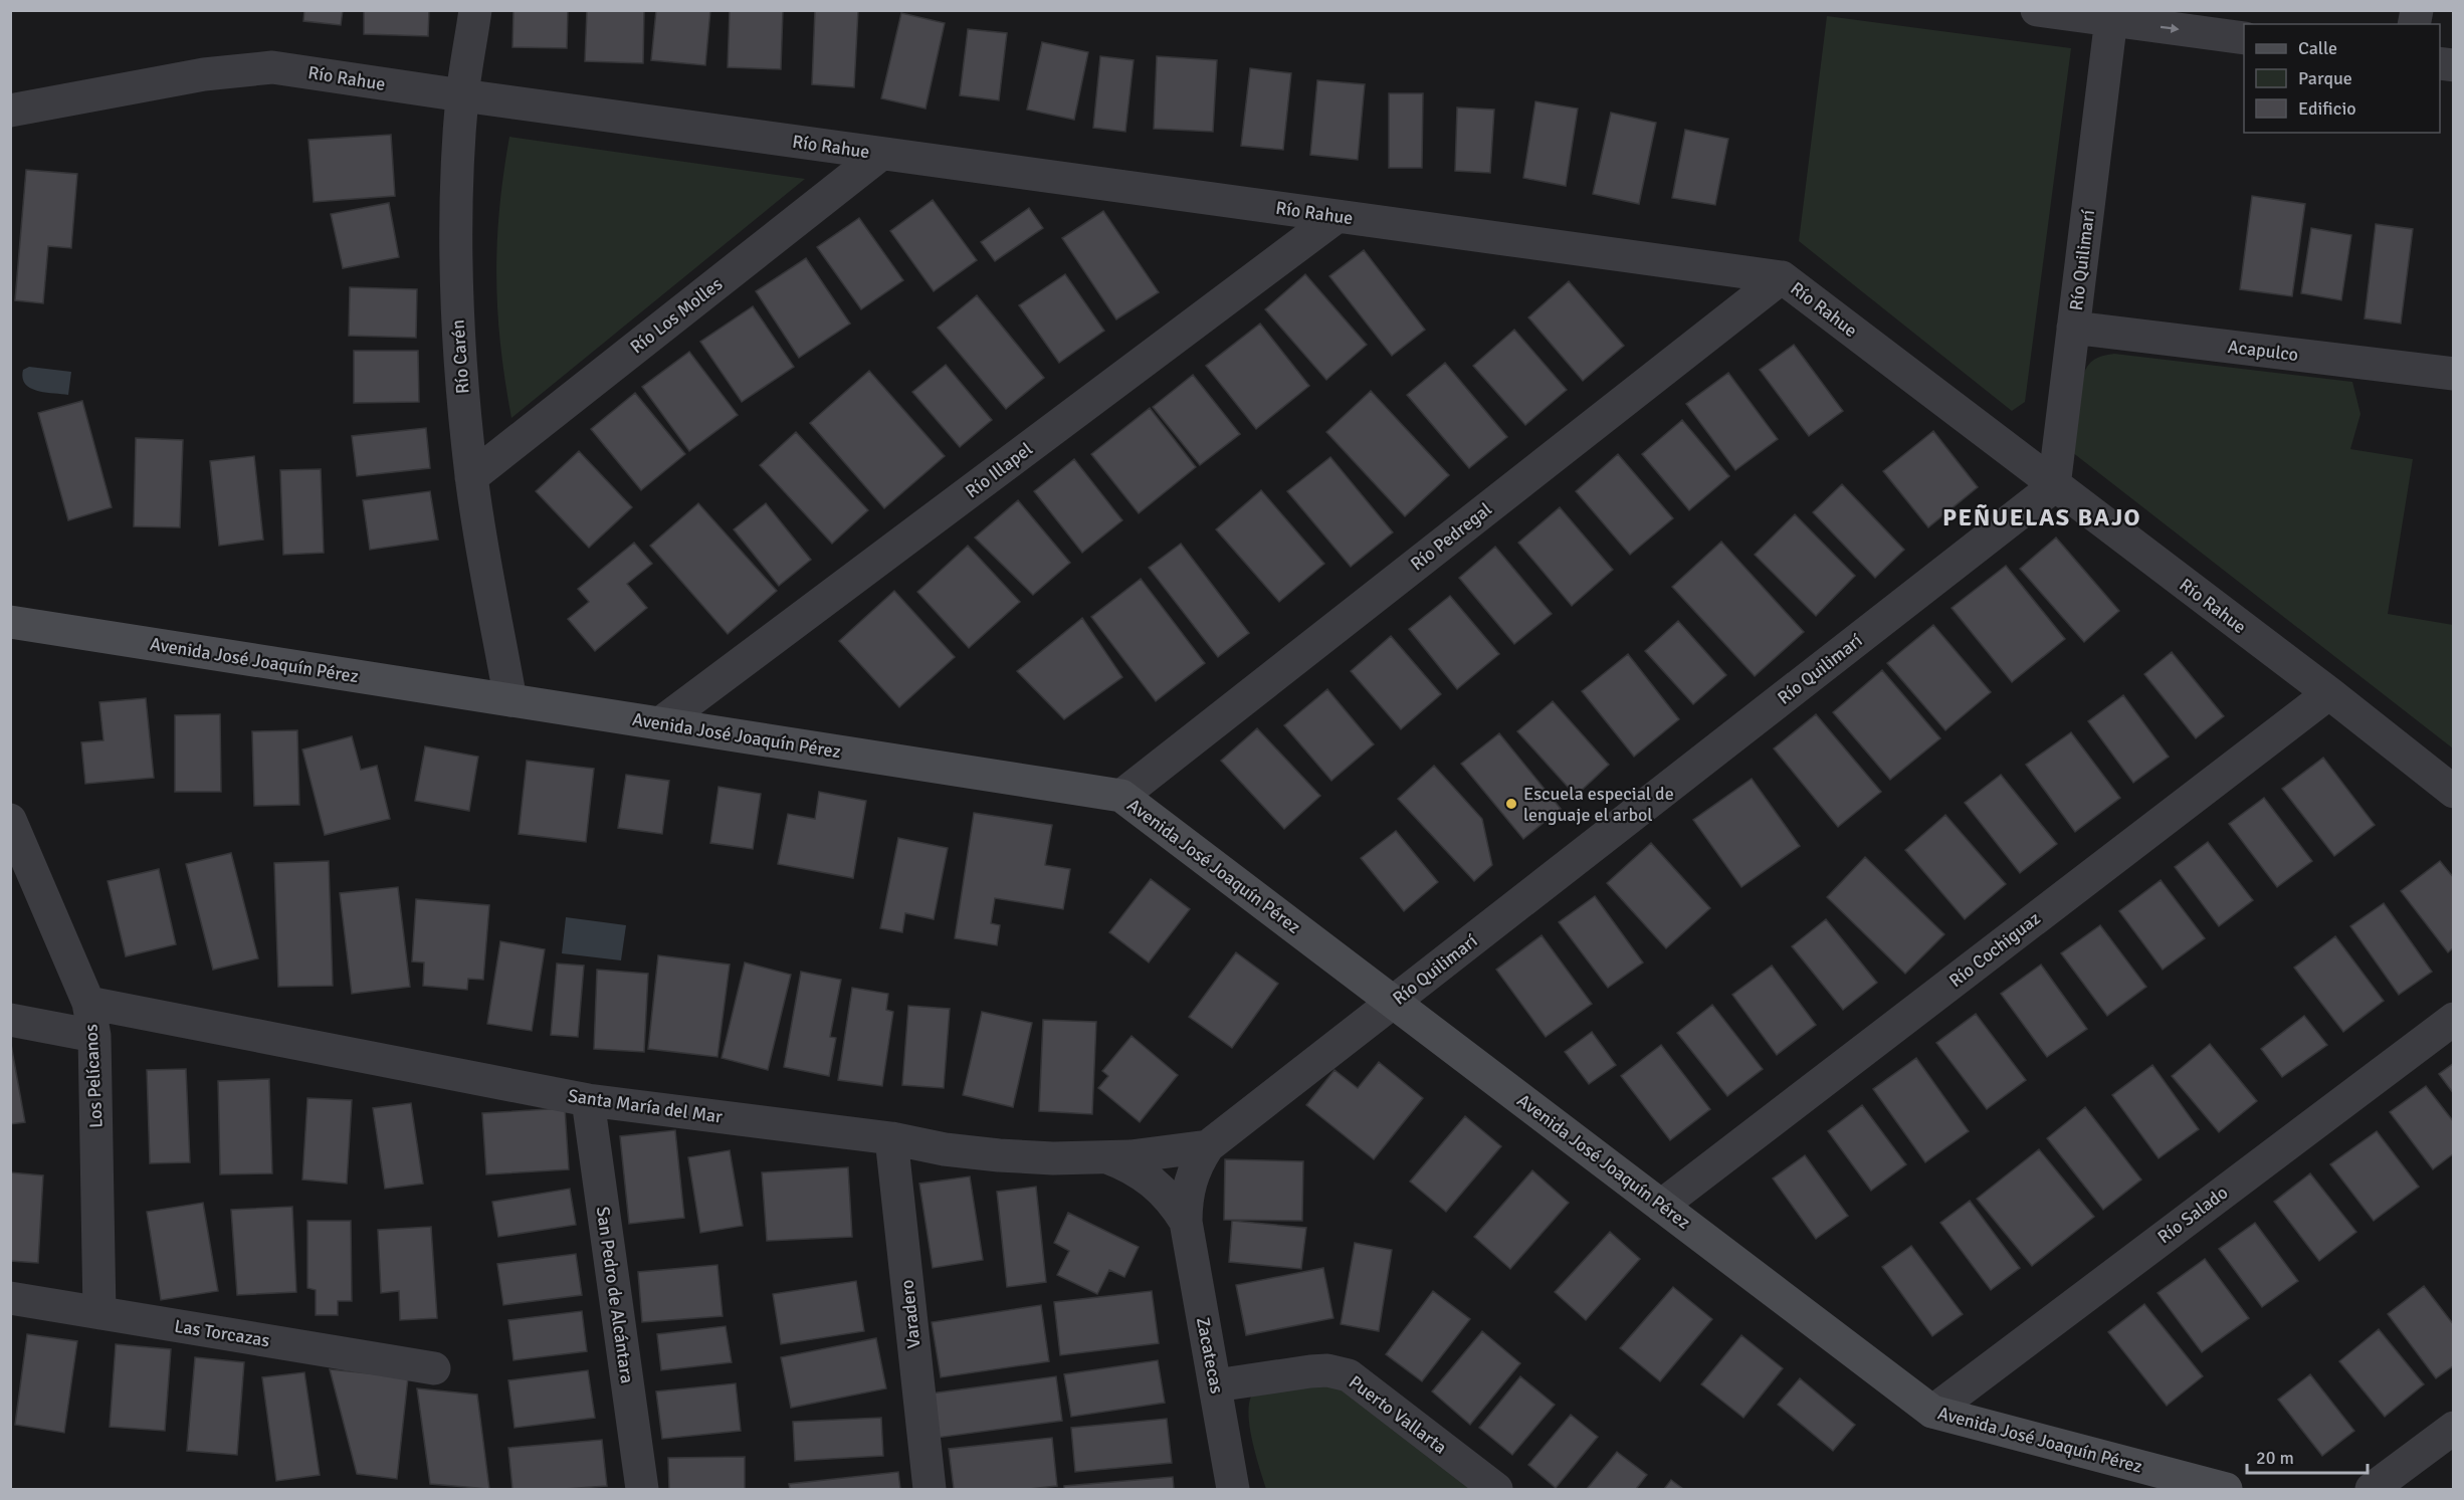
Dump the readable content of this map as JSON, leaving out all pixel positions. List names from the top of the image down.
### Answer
{
  "streets": {
    "main road": ["Avenida José Joaquín Pérez"],
    "street": [
      "Río Rahue",
      "Río Quilimarí",
      "Río Los Molles",
      "Acapulco",
      "Río Carén",
      "Río Illapel",
      "Río Pedregal",
      "Río Cochiguaz",
      "Los Pelícanos",
      "Santa María del Mar",
      "Río Salado",
      "San Pedro de Alcántara",
      "Varadero",
      "Las Torcazas",
      "Zacatecas",
      "Puerto Vallarta"
    ]
  },
  "crossings": [
    ["Río Rahue", "Río Quilimarí"],
    ["Río Rahue", "Río Los Molles"],
    ["Río Rahue", "Río Carén"],
    ["Río Rahue", "Río Illapel"],
    ["Río Rahue", "Río Pedregal"],
    ["Río Rahue", "Río Cochiguaz"],
    ["Río Quilimarí", "Acapulco"],
    ["Río Quilimarí", "Avenida José Joaquín Pérez"],
    ["Río Quilimarí", "Santa María del Mar"],
    ["Río Quilimarí", "Zacatecas"],
    ["Río Los Molles", "Río Carén"],
    ["Río Carén", "Avenida José Joaquín Pérez"],
    ["Río Illapel", "Avenida José Joaquín Pérez"],
    ["Río Pedregal", "Avenida José Joaquín Pérez"],
    ["Avenida José Joaquín Pérez", "Río Cochiguaz"],
    ["Avenida José Joaquín Pérez", "Río Salado"],
    ["Los Pelícanos", "Santa María del Mar"],
    ["Los Pelícanos", "Las Torcazas"],
    ["Santa María del Mar", "San Pedro de Alcántara"],
    ["Santa María del Mar", "Varadero"],
    ["Santa María del Mar", "Zacatecas"],
    ["Zacatecas", "Puerto Vallarta"]
  ],
  "districts": ["PEÑUELAS BAJO"],
  "places": ["Escuela especial de lenguaje el arbol"],
  "legend": ["Calle", "Parque", "Edificio"],
  "scale_bar": "20 m"
}
